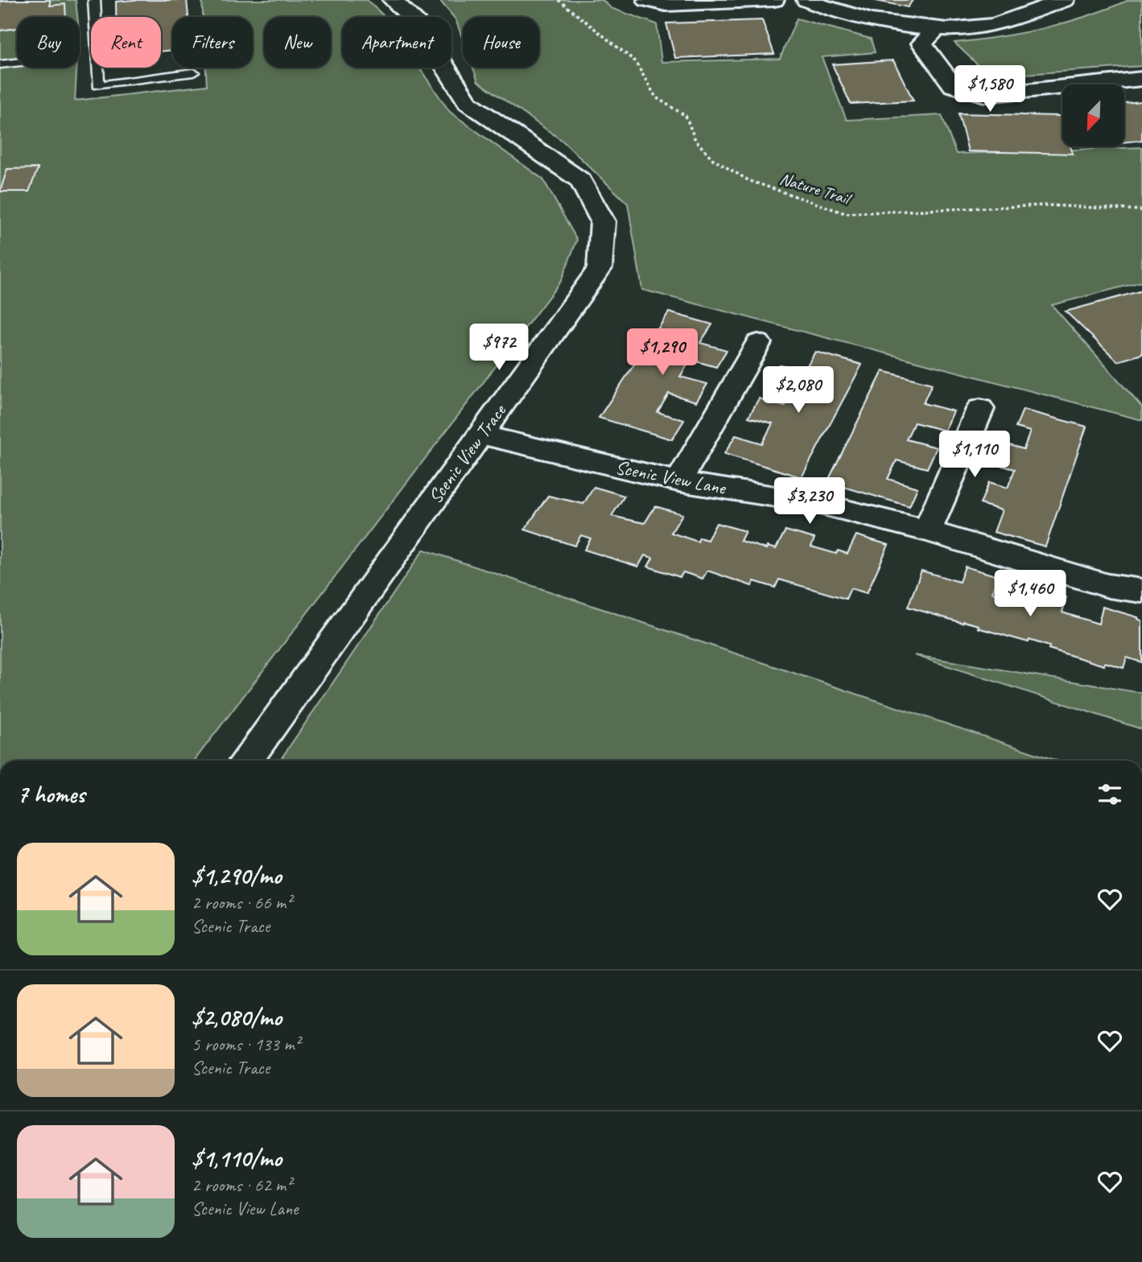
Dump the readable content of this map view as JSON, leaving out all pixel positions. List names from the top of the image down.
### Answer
{
  "streets": {
    "street": ["Scenic View Trace", "Scenic View Lane"],
    "path": ["Nature Trail"]
  },
  "crossings": [
    ["Scenic View Trace", "Scenic View Lane"]
  ],
  "north": "bottom left",
  "page": {
    "chip": [
      "Buy",
      "Rent",
      "Filters",
      "New",
      "Apartment",
      "House"
    ],
    "price": [
      "$1,580",
      "$972",
      "$1,290",
      "$2,080",
      "$1,110",
      "$3,230",
      "$1,460"
    ],
    "heading": "7 homes",
    "list": [
      {
        "name": "$1,290/mo",
        "note": "2 rooms · 66 m² · Scenic Trace"
      },
      {
        "name": "$2,080/mo",
        "note": "5 rooms · 133 m² · Scenic Trace"
      },
      {
        "name": "$1,110/mo",
        "note": "2 rooms · 62 m² · Scenic View Lane"
      }
    ]
  }
}
